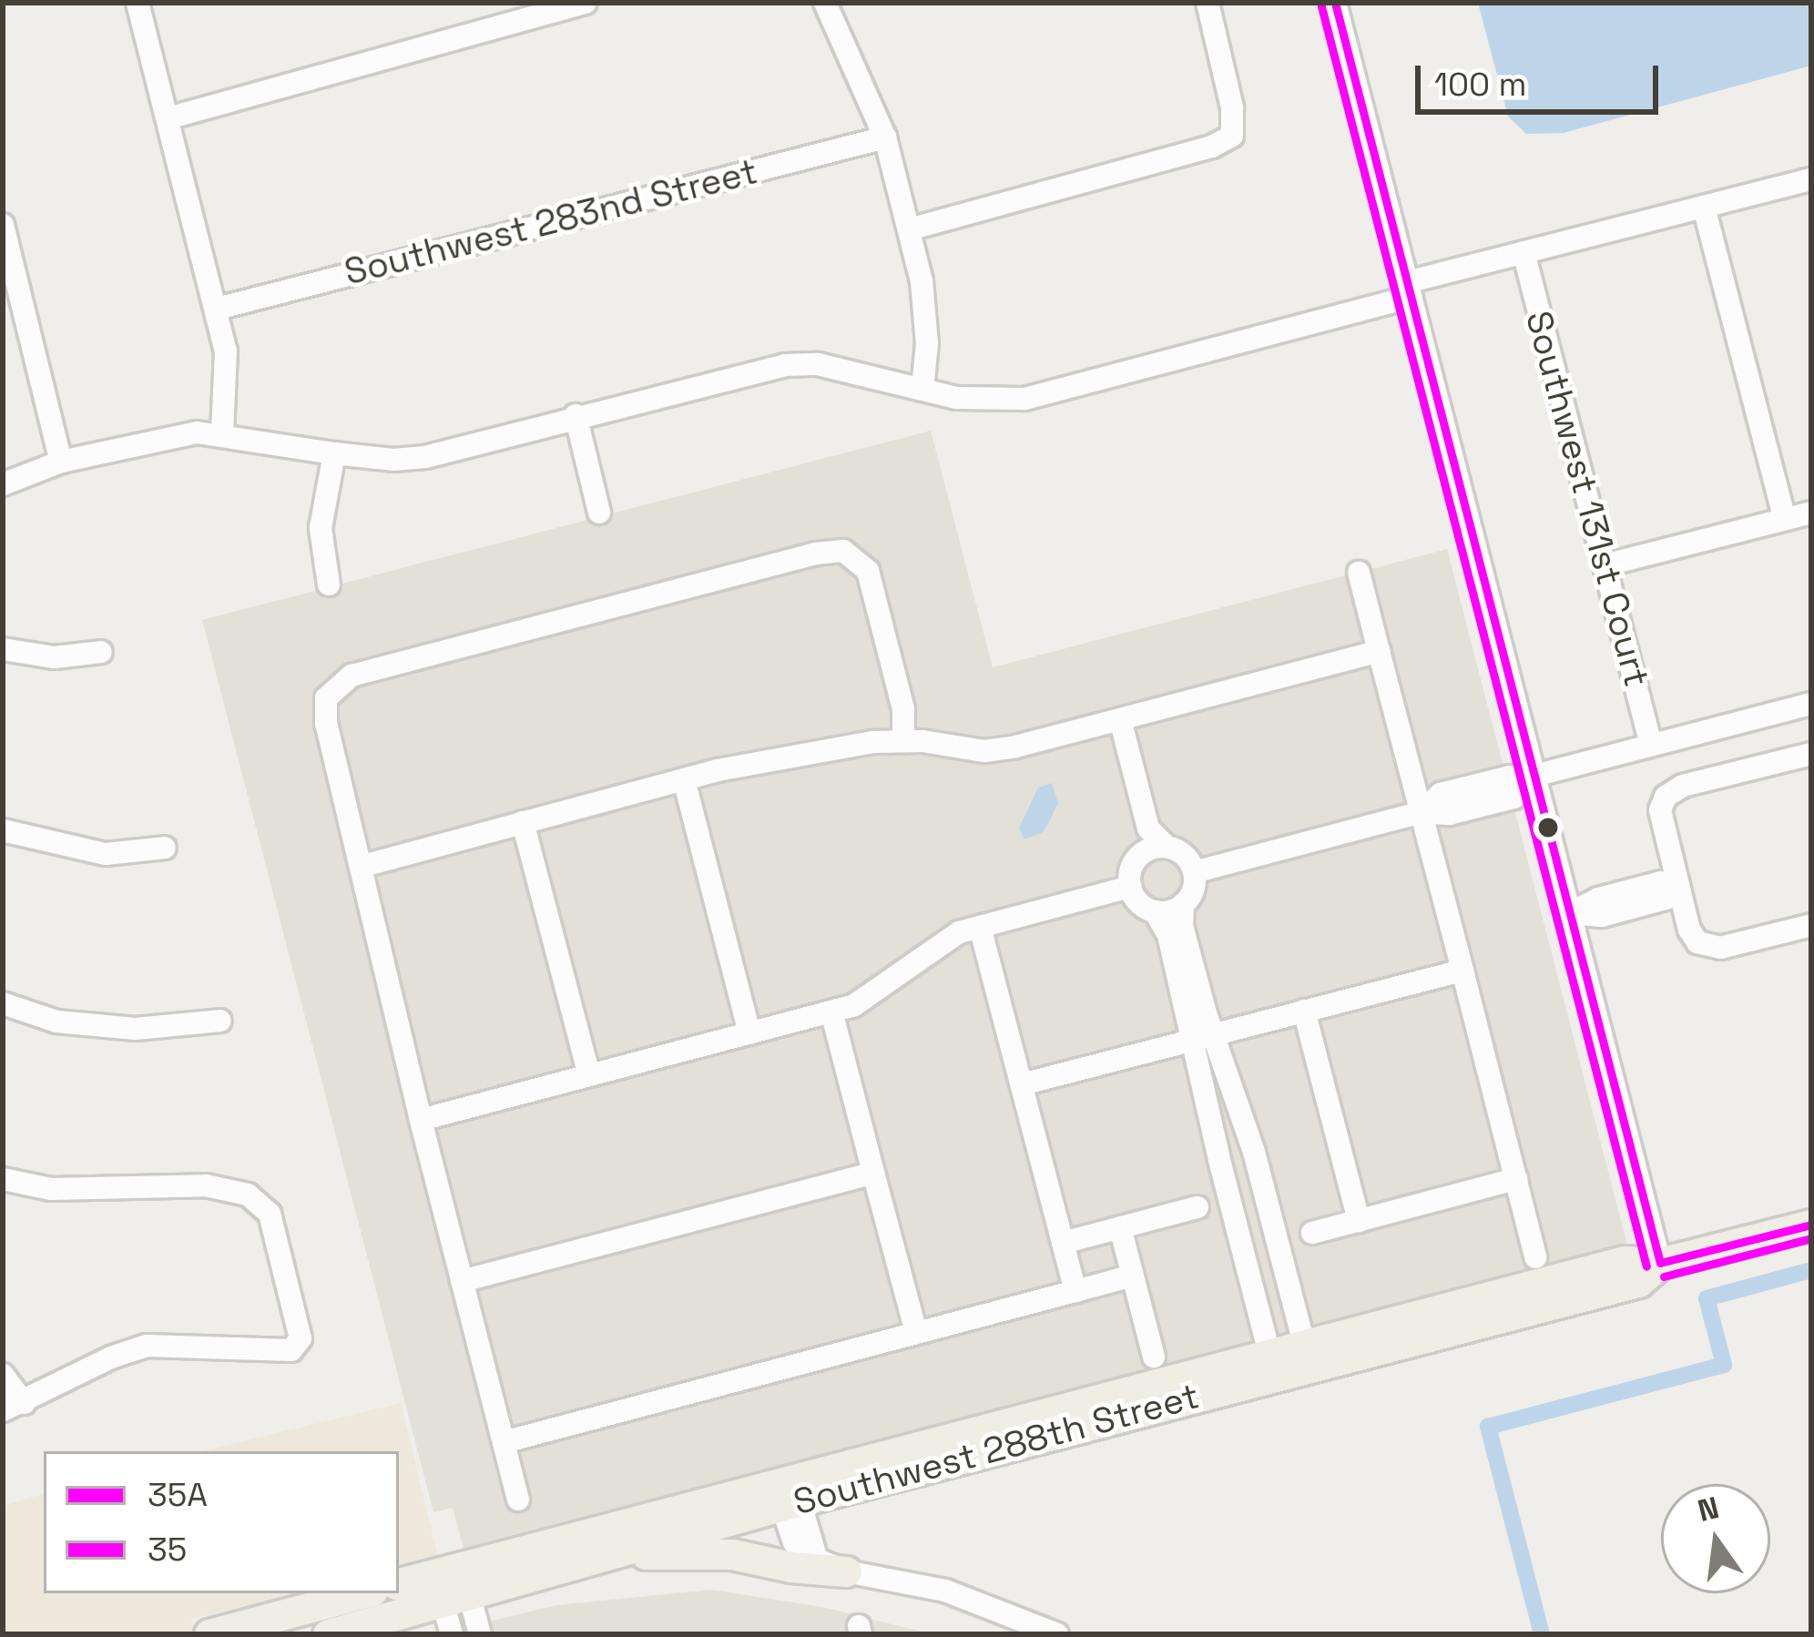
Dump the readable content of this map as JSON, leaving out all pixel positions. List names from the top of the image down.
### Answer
{
  "streets": {
    "main road": ["Southwest 288th Street"],
    "street": ["Southwest 283nd Street", "Southwest 131st Court"]
  },
  "lines": ["transit line 35A", "transit line 35"],
  "legend": ["35A", "35"],
  "scale_bar": "100 m",
  "north": "top"
}
